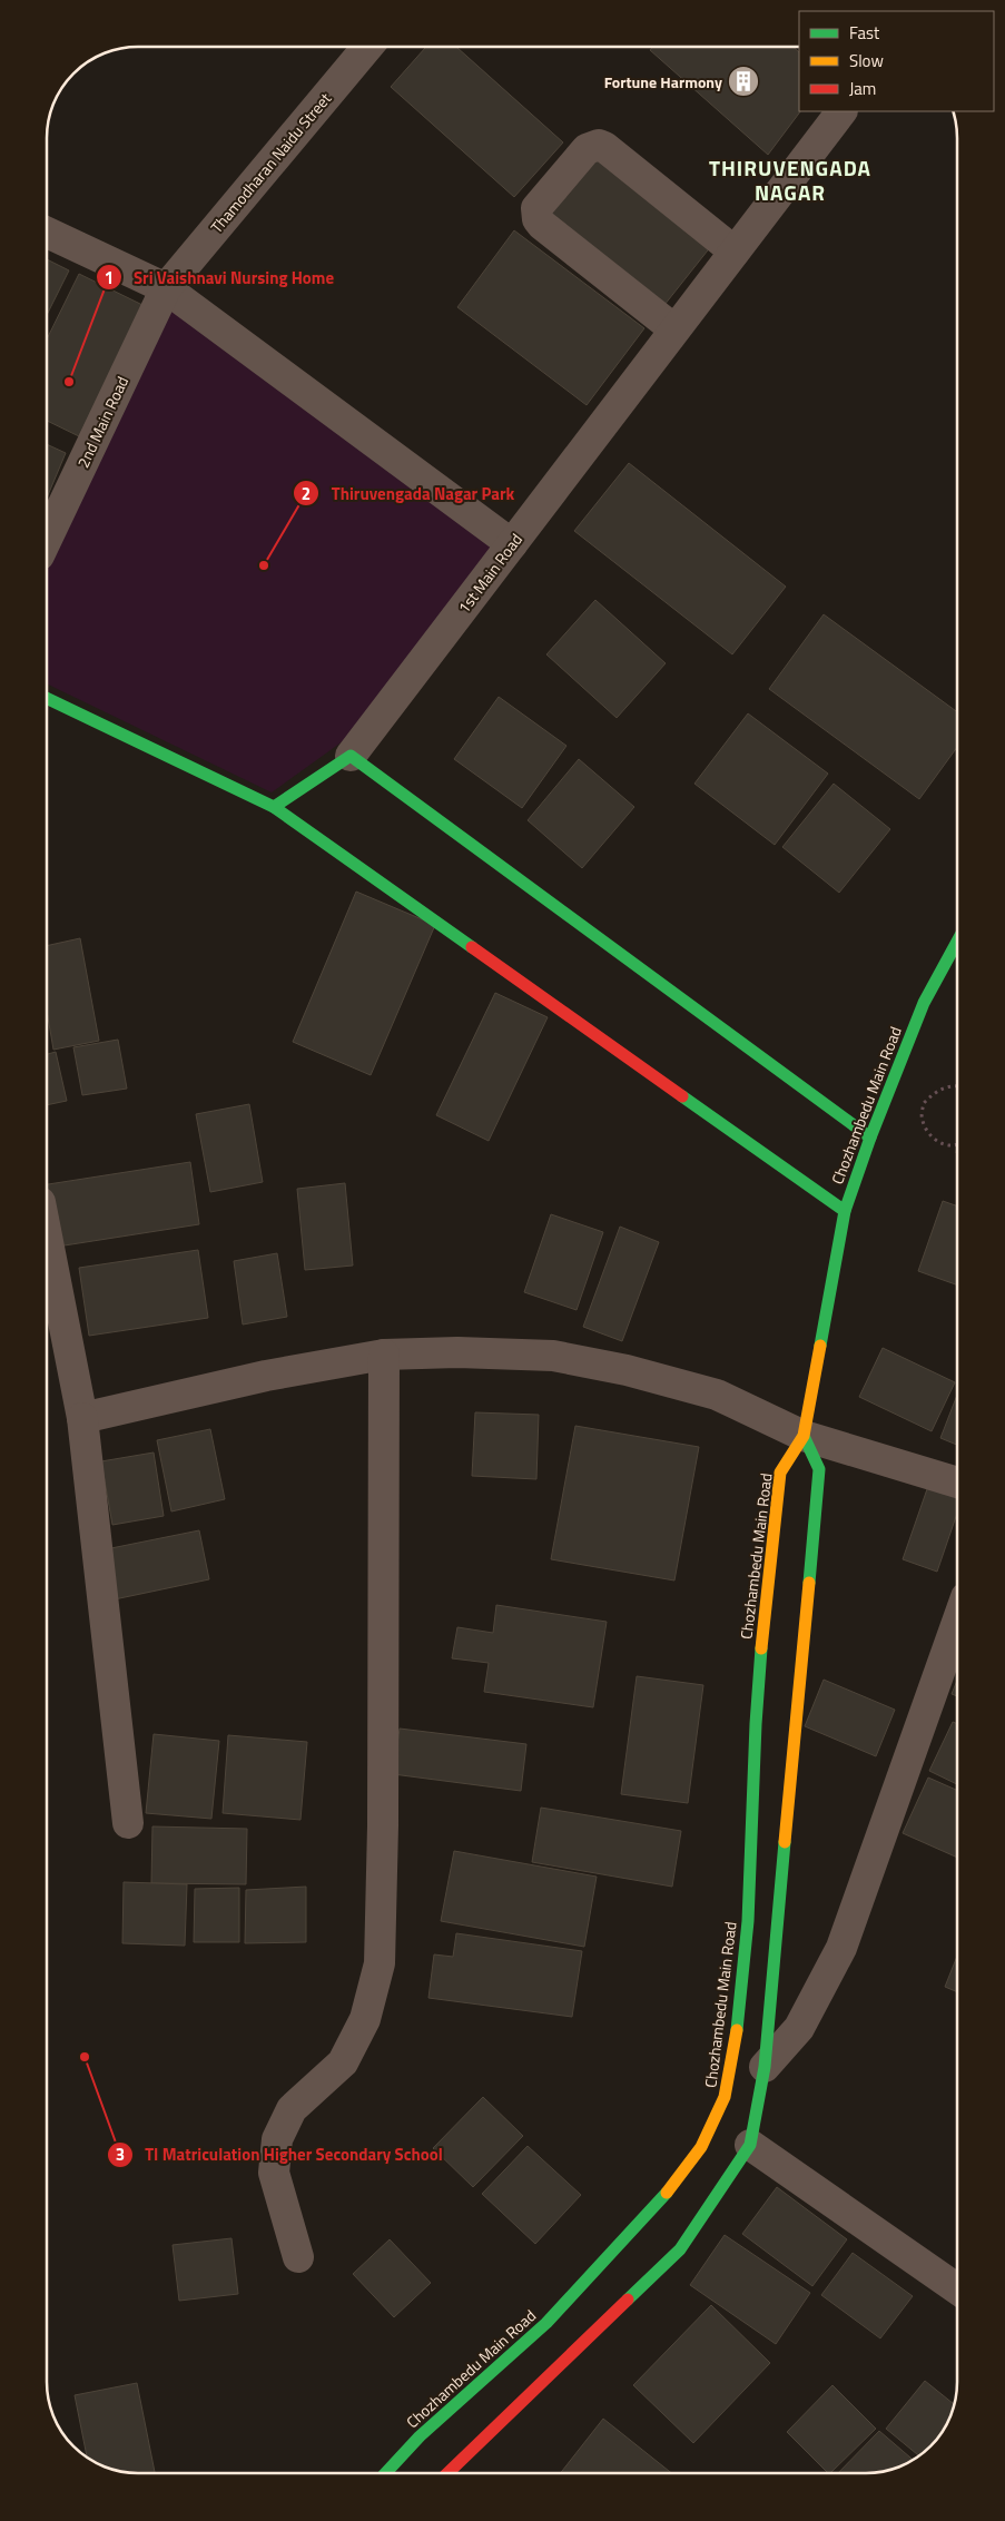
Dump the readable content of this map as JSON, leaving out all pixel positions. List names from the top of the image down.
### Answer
{
  "streets": {
    "street": [
      "Thamodharan Naidu Street",
      "2nd Main Road",
      "1st Main Road",
      "Chozhambedu Main Road"
    ]
  },
  "crossings": [
    ["Thamodharan Naidu Street", "2nd Main Road"]
  ],
  "districts": ["THIRUVENGADA NAGAR"],
  "places": {
    "building": ["Fortune Harmony"],
    "other": ["Sri Vaishnavi Nursing Home", "Thiruvengada Nagar Park", "TI Matriculation Higher Secondary School"]
  },
  "legend": ["Fast", "Slow", "Jam"]
}
